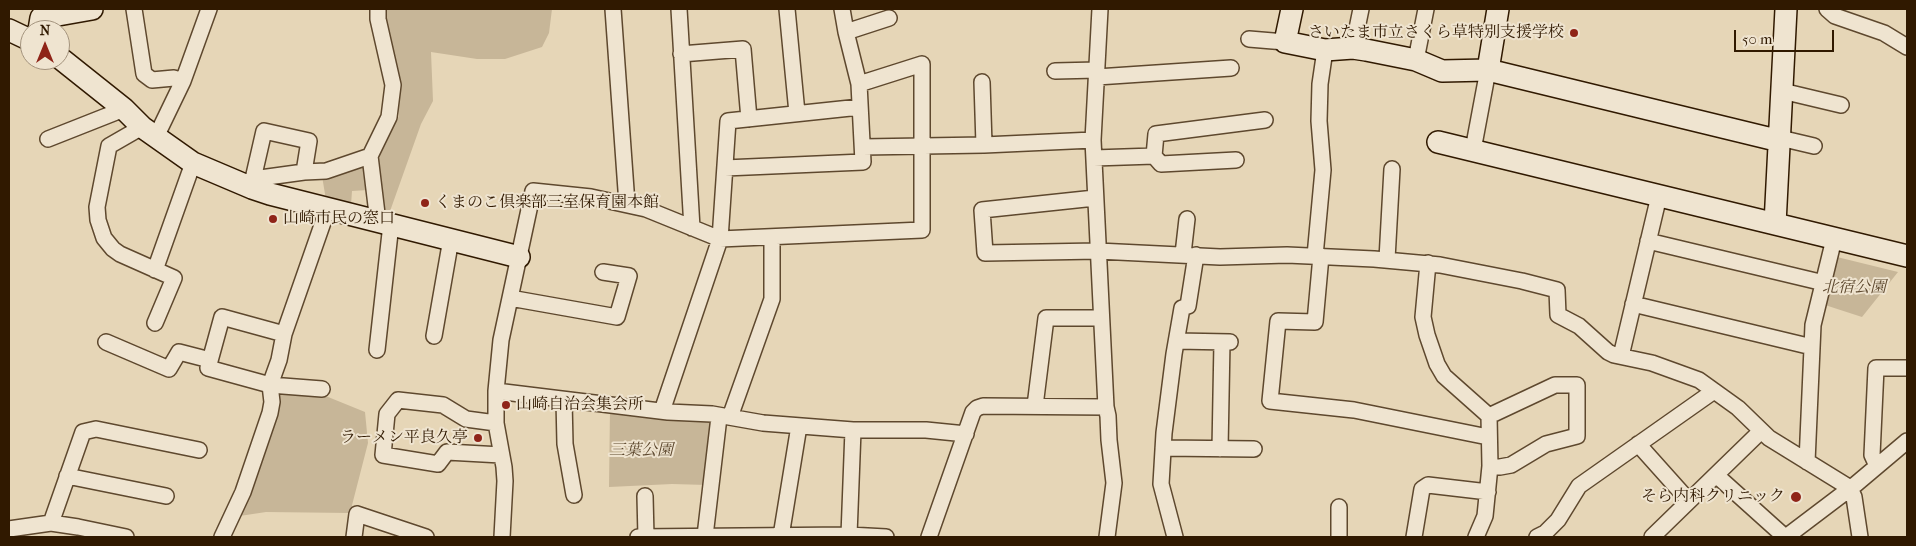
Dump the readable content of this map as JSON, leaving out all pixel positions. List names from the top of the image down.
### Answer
{
  "parks": ["北宿公園", "三葉公園"],
  "places": [
    "さいたま市立さくら草特別支援学校",
    "くまのこ倶楽部三室保育園本館",
    "山崎市民の窓口",
    "山崎自治会集会所",
    "ラーメン平良久亭",
    "そら内科クリニック"
  ],
  "scale_bar": "50 m",
  "north": "top"
}
